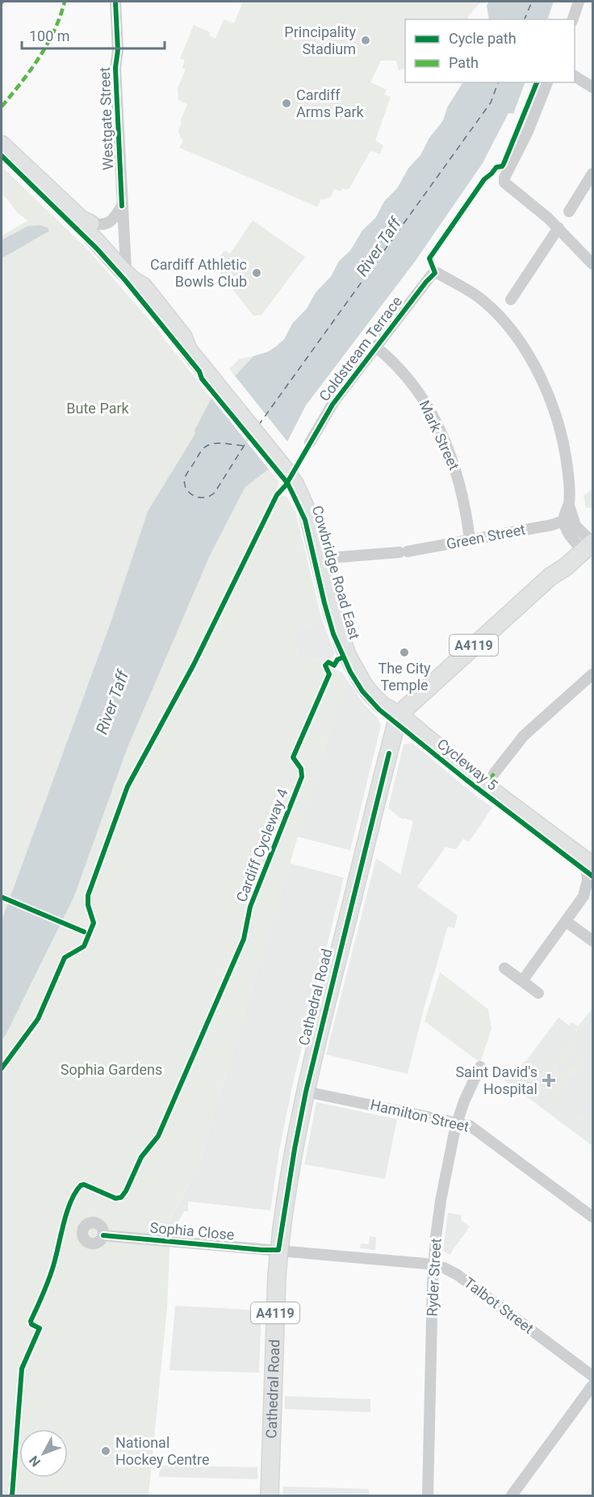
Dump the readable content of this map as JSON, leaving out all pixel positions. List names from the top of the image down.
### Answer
{
  "streets": {
    "main road": ["Cowbridge Road East", "A4119", "Cathedral Road"],
    "street": [
      "Westgate Street",
      "Coldstream Terrace",
      "Mark Street",
      "Green Street",
      "Hamilton Street",
      "Sophia Close",
      "Ryder Street",
      "Talbot Street"
    ],
    "cycle path": ["Cycleway 5", "Cardiff Cycleway 4"]
  },
  "crossings": [
    ["Coldstream Terrace", "Mark Street"],
    ["Mark Street", "Green Street"],
    ["Green Street", "Cowbridge Road East"],
    ["Cowbridge Road East", "A4119"],
    ["Cowbridge Road East", "Cathedral Road"],
    ["A4119", "Cathedral Road"],
    ["Cathedral Road", "Hamilton Street"],
    ["Cathedral Road", "Sophia Close"],
    ["Cathedral Road", "Talbot Street"],
    ["Hamilton Street", "Ryder Street"],
    ["Sophia Close", "Talbot Street"],
    ["Ryder Street", "Talbot Street"]
  ],
  "water": ["River Taff"],
  "parks": ["Bute Park", "Sophia Gardens"],
  "places": {
    "other": [
      "Principality Stadium",
      "Cardiff Arms Park",
      "Cardiff Athletic Bowls Club",
      "The City Temple",
      "National Hockey Centre"
    ],
    "health": ["Saint David's Hospital"]
  },
  "legend": ["Cycle path", "Path"],
  "scale_bar": "100 m",
  "north": "bottom left"
}
